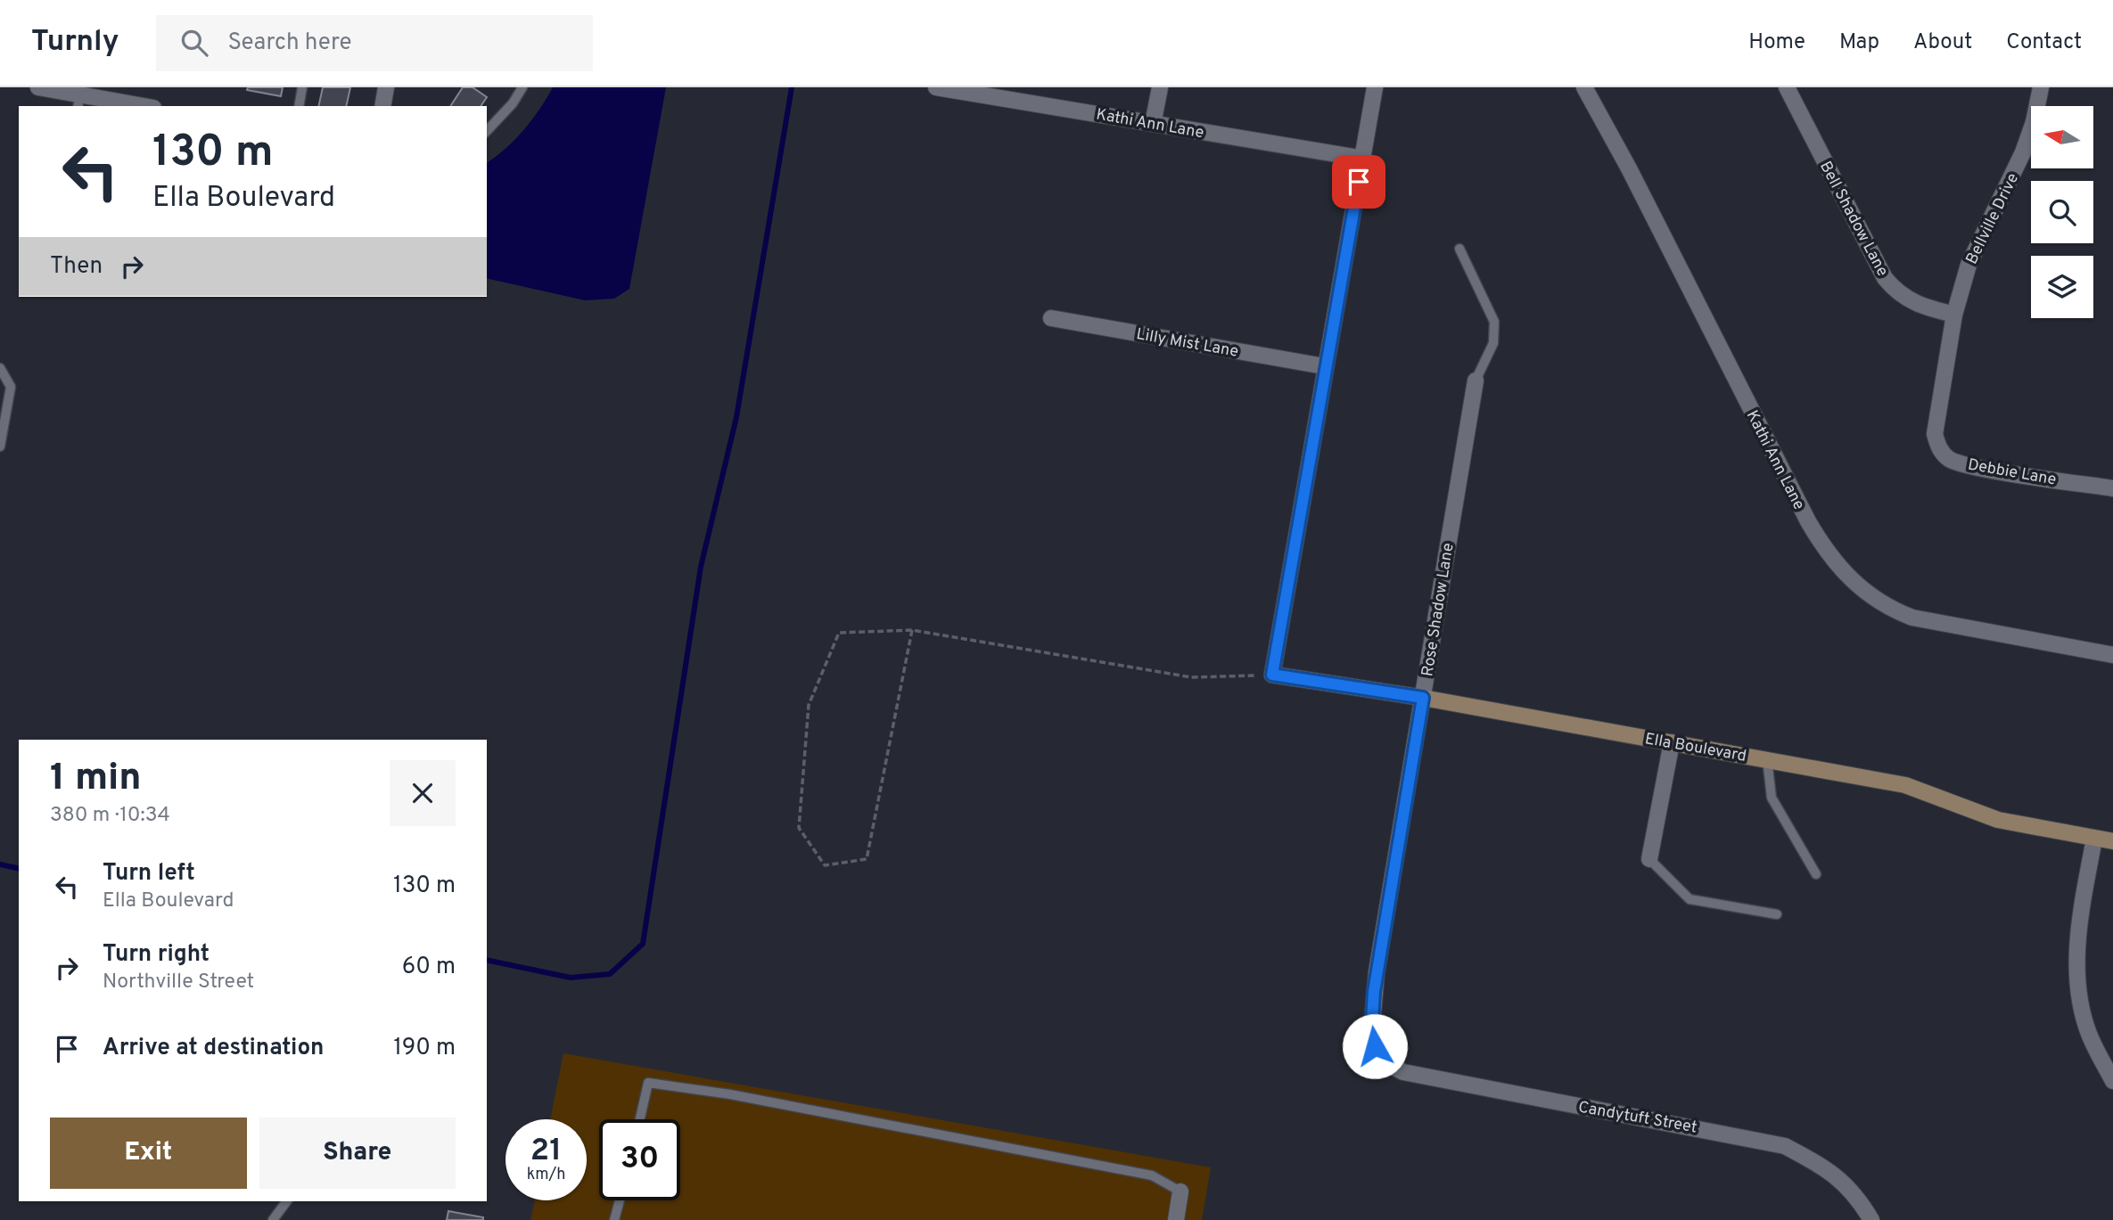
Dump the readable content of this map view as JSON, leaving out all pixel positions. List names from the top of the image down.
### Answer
{
  "streets": {
    "street": [
      "Kathi Ann Lane",
      "Bell Shadow Lane",
      "Bellville Drive",
      "Lilly Mist Lane",
      "Debbie Lane",
      "Rose Shadow Lane",
      "Ella Boulevard",
      "Candytuft Street"
    ]
  },
  "crossings": [
    ["Bell Shadow Lane", "Bellville Drive"],
    ["Bell Shadow Lane", "Debbie Lane"],
    ["Bellville Drive", "Debbie Lane"],
    ["Rose Shadow Lane", "Ella Boulevard"],
    ["Rose Shadow Lane", "Candytuft Street"]
  ],
  "north": "left",
  "page": {
    "header": "Turnly",
    "search": "Search here",
    "nav": [
      "Home",
      "Map",
      "About",
      "Contact"
    ],
    "turn": ["130 m", "Ella Boulevard"],
    "then": "Then",
    "heading": ["1 min", "380 m · 10:34"],
    "list": [
      {
        "name": "Turn left",
        "note": "Ella Boulevard",
        "value": "130 m"
      },
      {
        "name": "Turn right",
        "note": "Northville Street",
        "value": "60 m"
      },
      {
        "name": "Arrive at destination",
        "value": "190 m"
      }
    ],
    "buttons": ["Exit", "Share"],
    "speed": "21 km/h",
    "limit": "30"
  }
}
